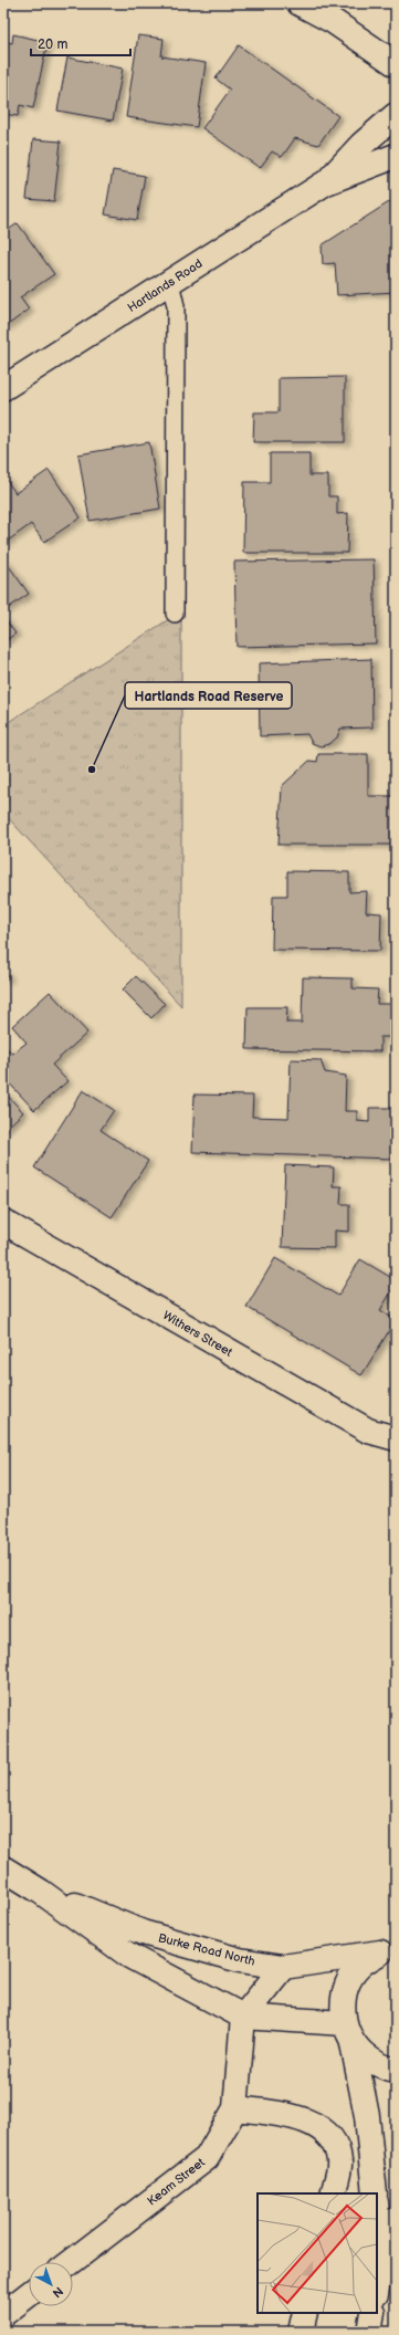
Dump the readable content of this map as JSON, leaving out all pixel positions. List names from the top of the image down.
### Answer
{
  "streets": {
    "street": [
      "Hartlands Road",
      "Withers Street",
      "Burke Road North",
      "Keam Street"
    ]
  },
  "crossings": [
    ["Burke Road North", "Keam Street"]
  ],
  "places": ["Hartlands Road Reserve"],
  "scale_bar": "20 m",
  "north": "bottom right"
}
